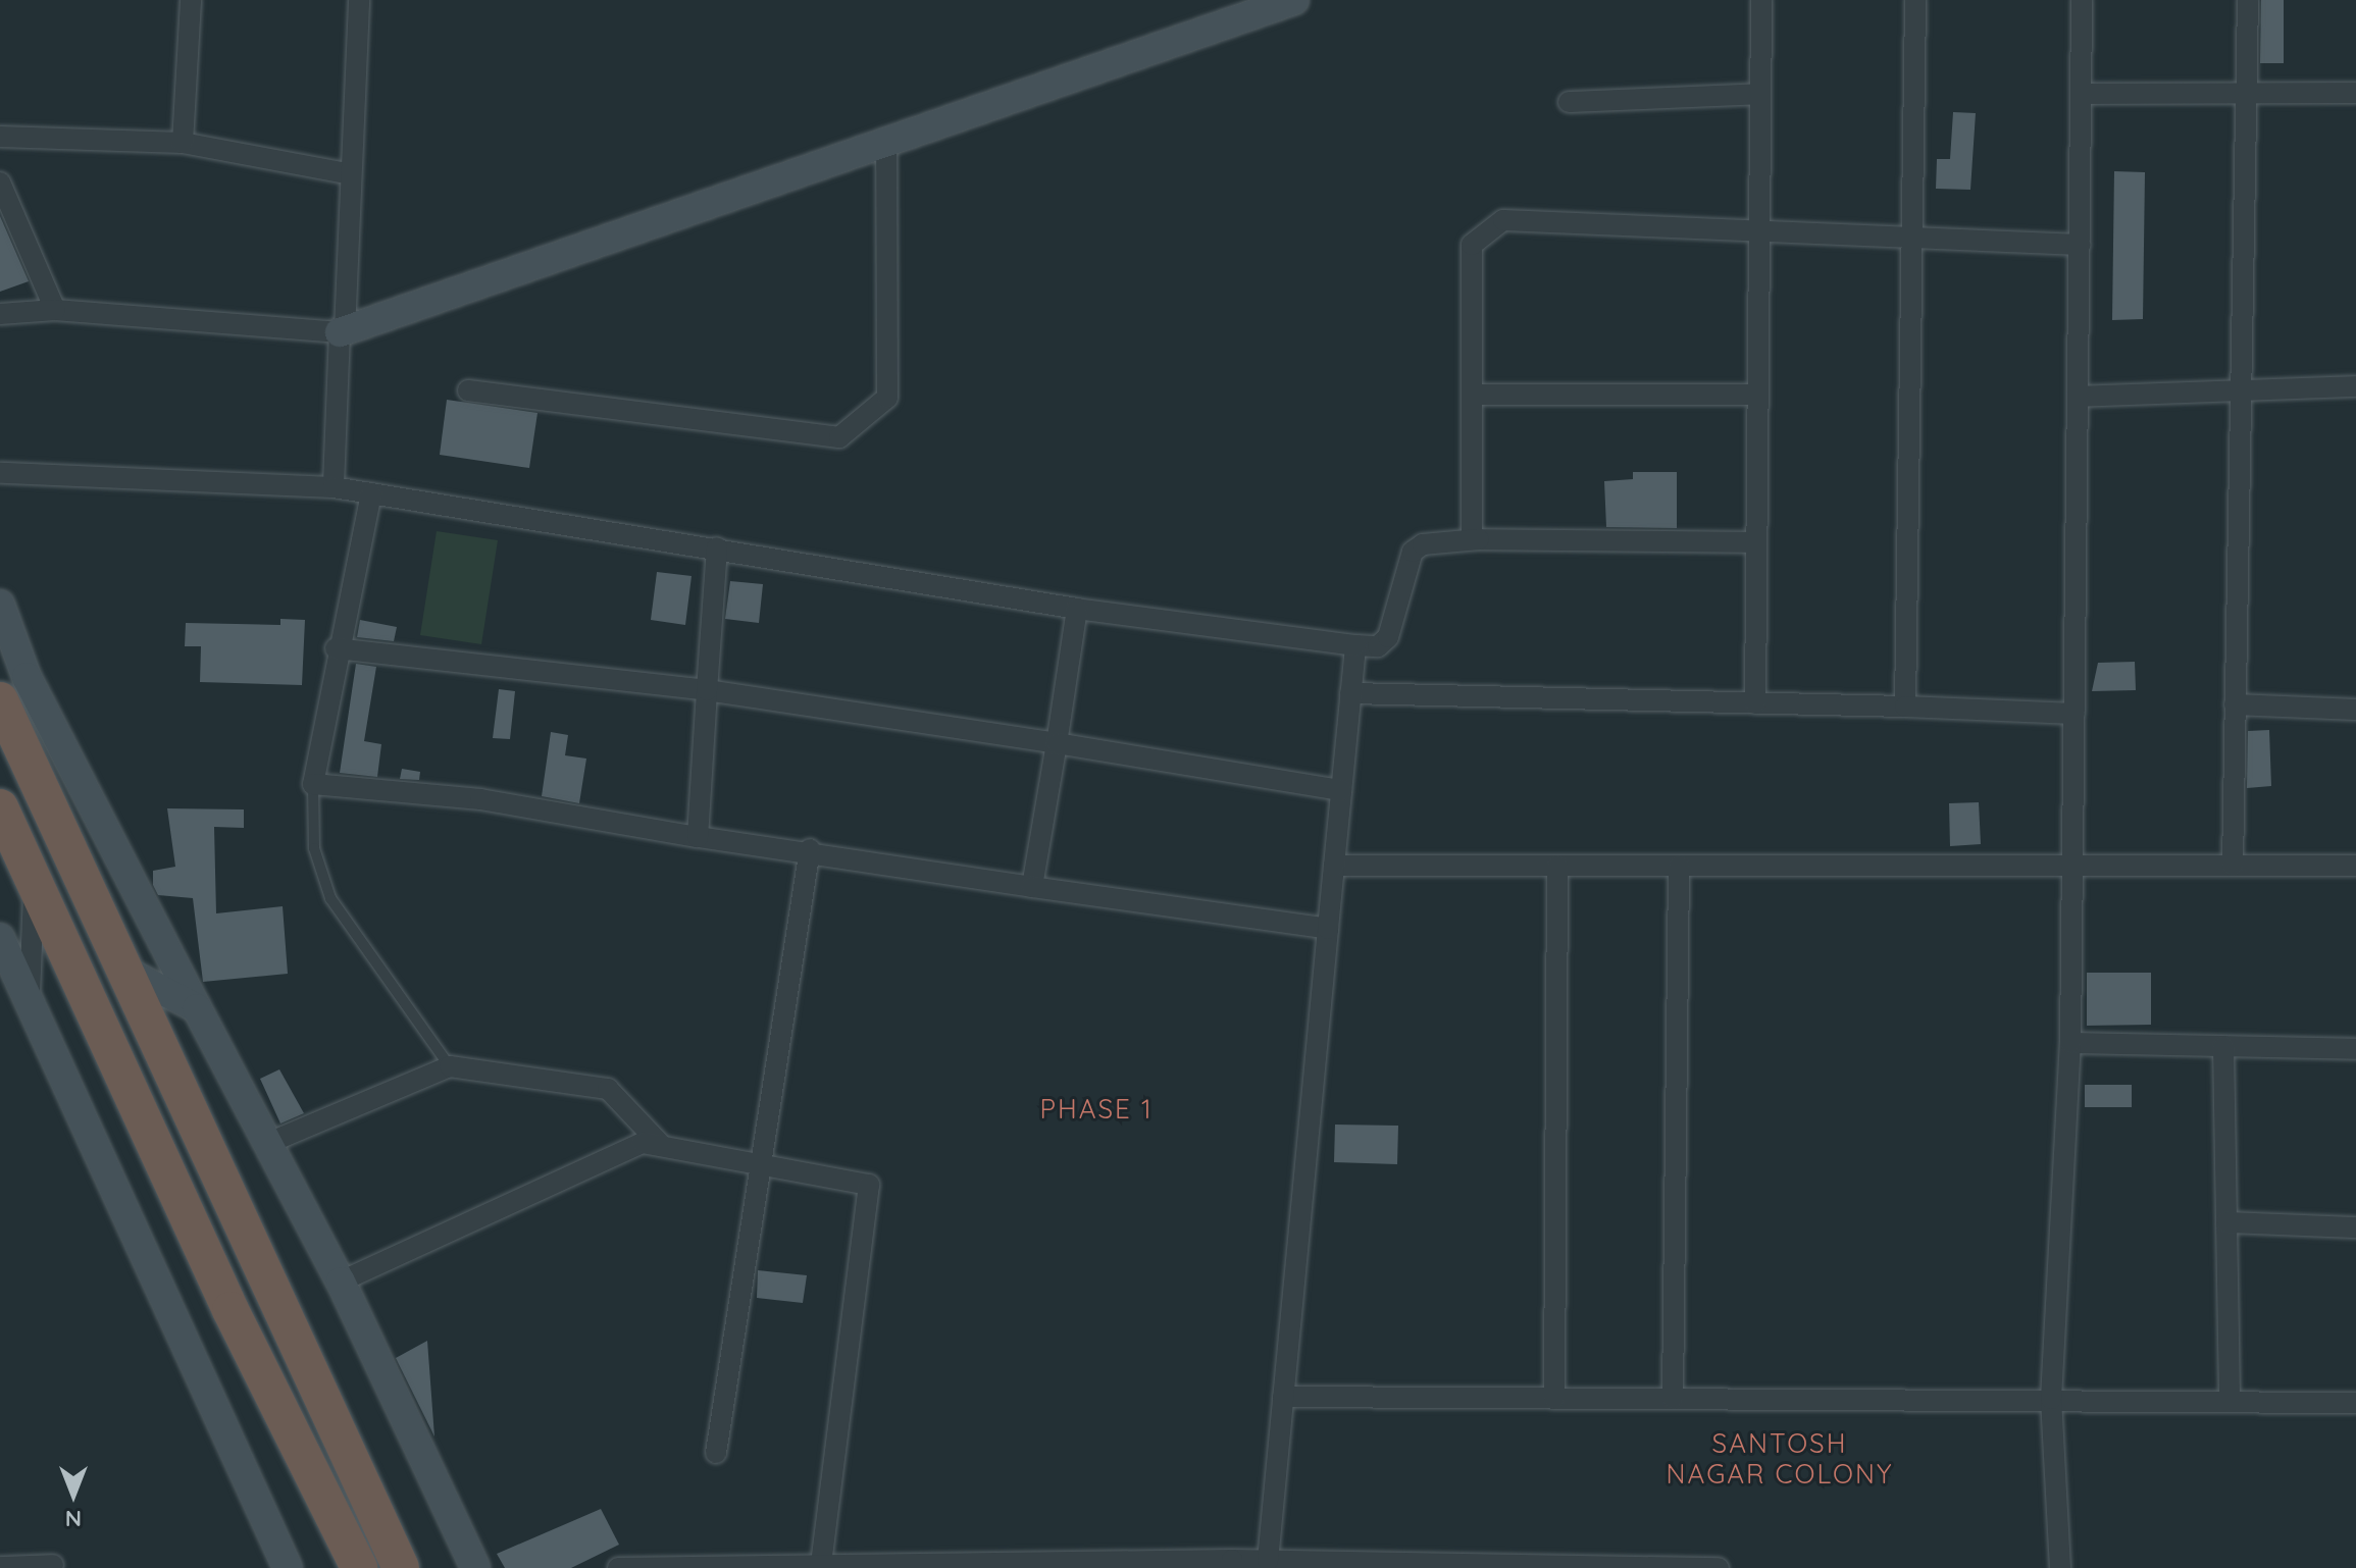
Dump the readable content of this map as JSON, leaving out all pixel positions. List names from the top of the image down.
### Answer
{
  "districts": ["PHASE 1", "SANTOSH NAGAR COLONY"],
  "north": "bottom"
}
